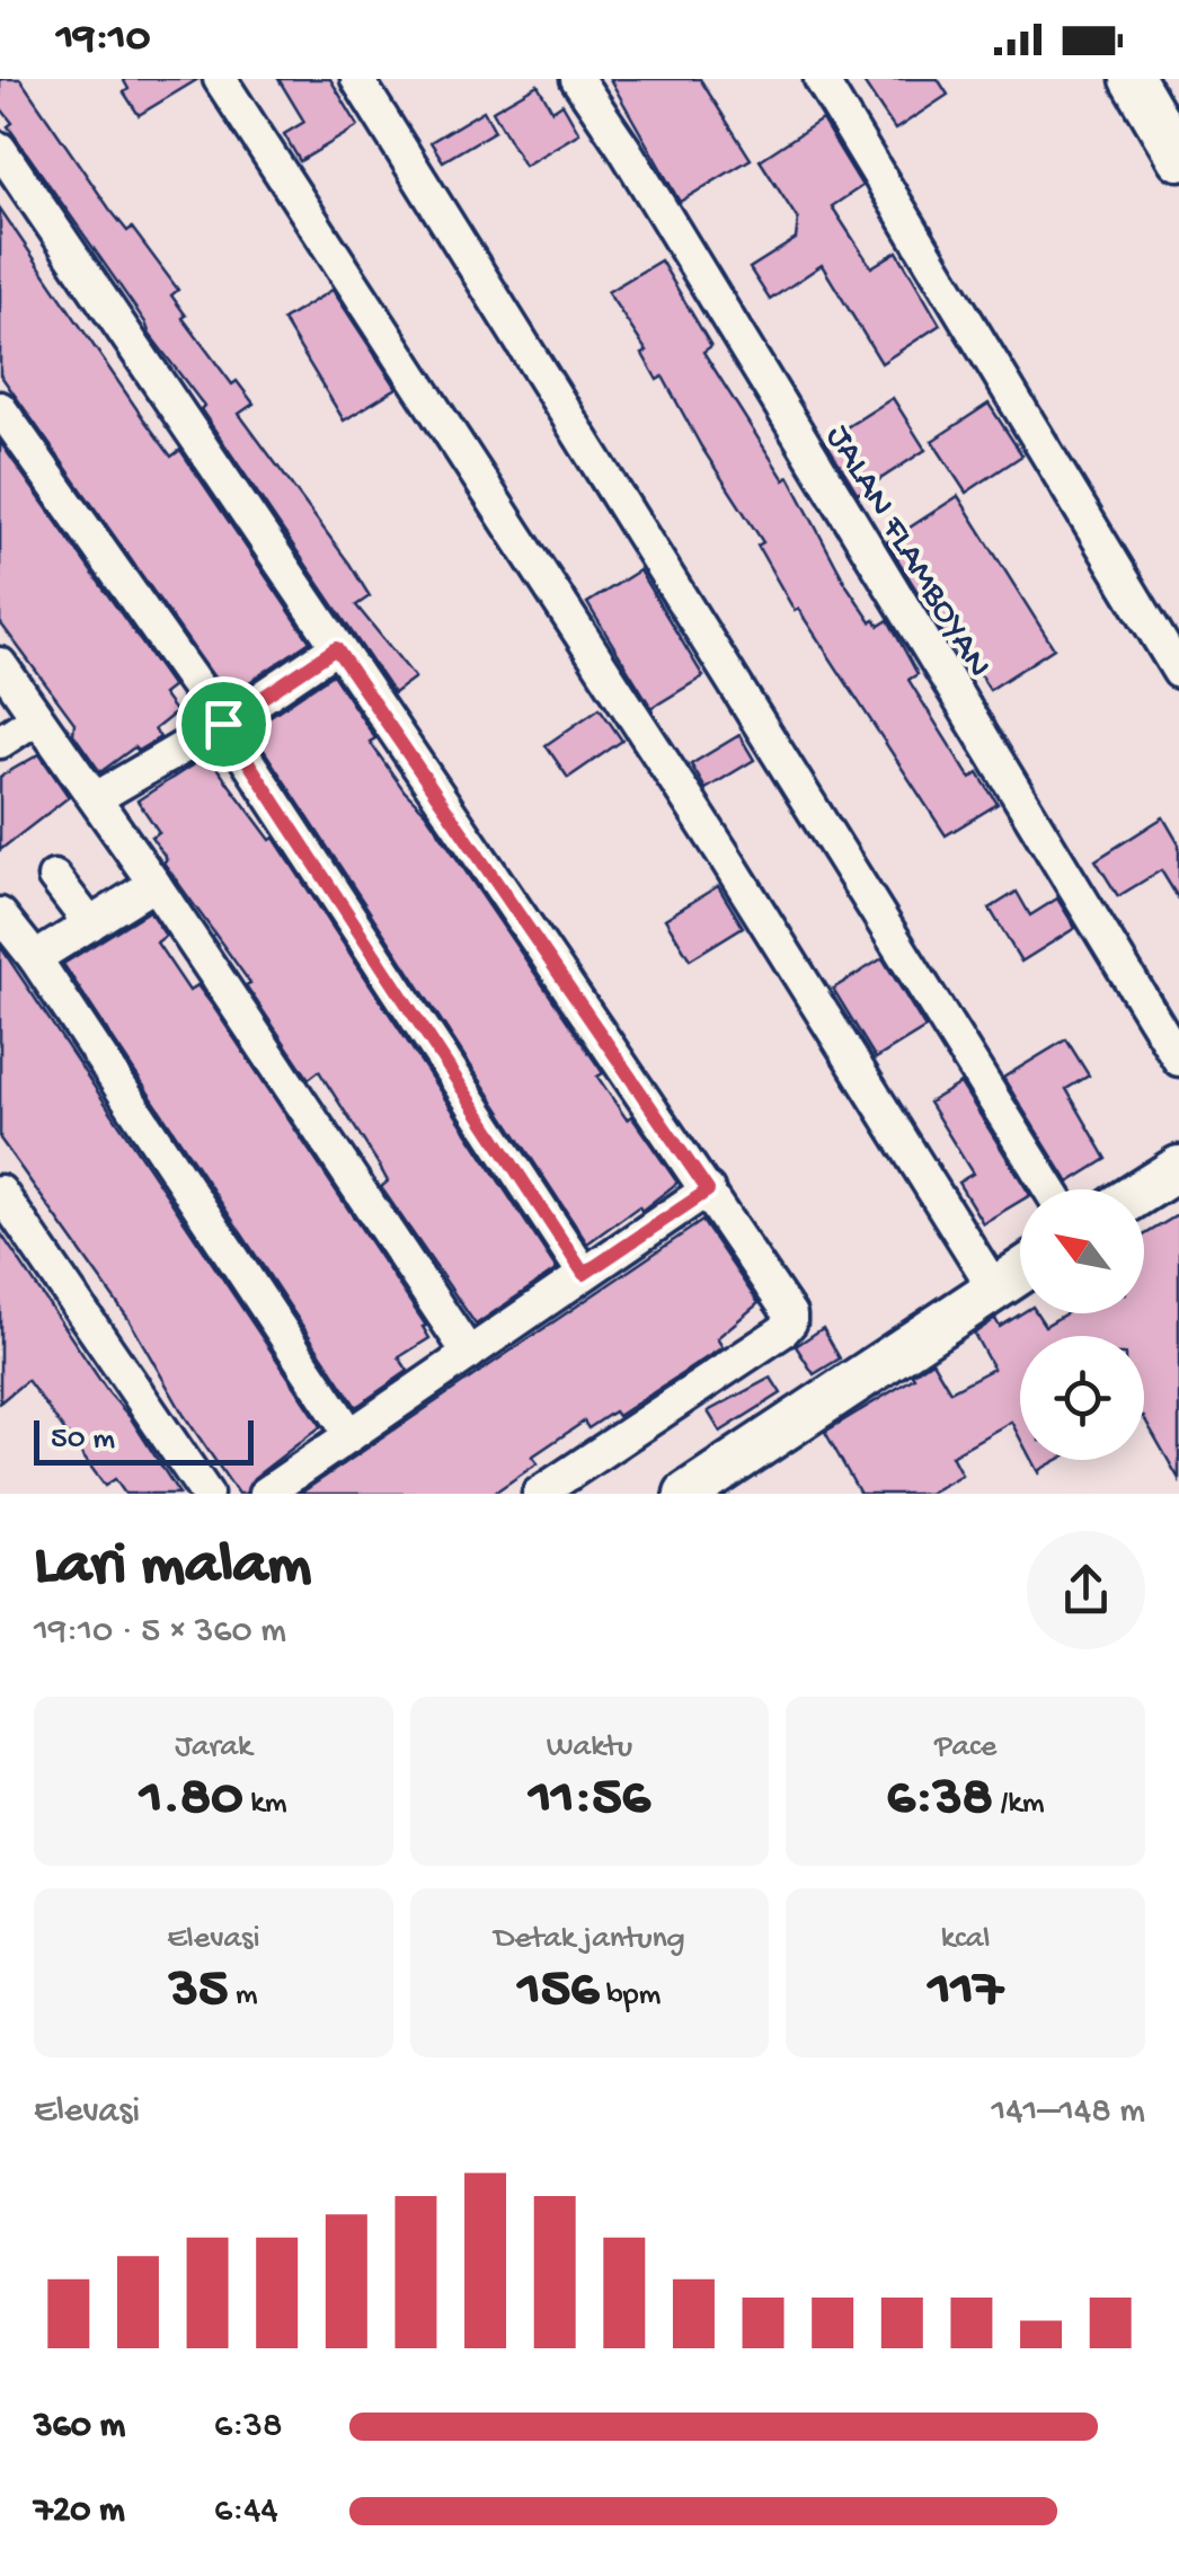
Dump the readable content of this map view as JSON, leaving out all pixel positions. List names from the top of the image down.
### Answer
{
  "streets": {
    "street": ["JALAN FLAMBOYAN"]
  },
  "scale_bar": "50 m",
  "north": "top left",
  "page": {
    "status": "19:10",
    "scale": "50 m",
    "heading": ["Lari malam", "19:10 · 5 × 360 m"],
    "stats": [
      ["Jarak", "1.80 km"],
      ["Waktu", "11:56"],
      ["Pace", "6:38 /km"],
      ["Elevasi", "35 m"],
      ["Detak jantung", "156 bpm"],
      ["kcal", "117"]
    ],
    "chart": ["Elevasi", "141–148 m"],
    "list": [
      {
        "name": "360 m",
        "note": "6:38"
      },
      {
        "name": "720 m",
        "note": "6:44"
      }
    ]
  }
}
